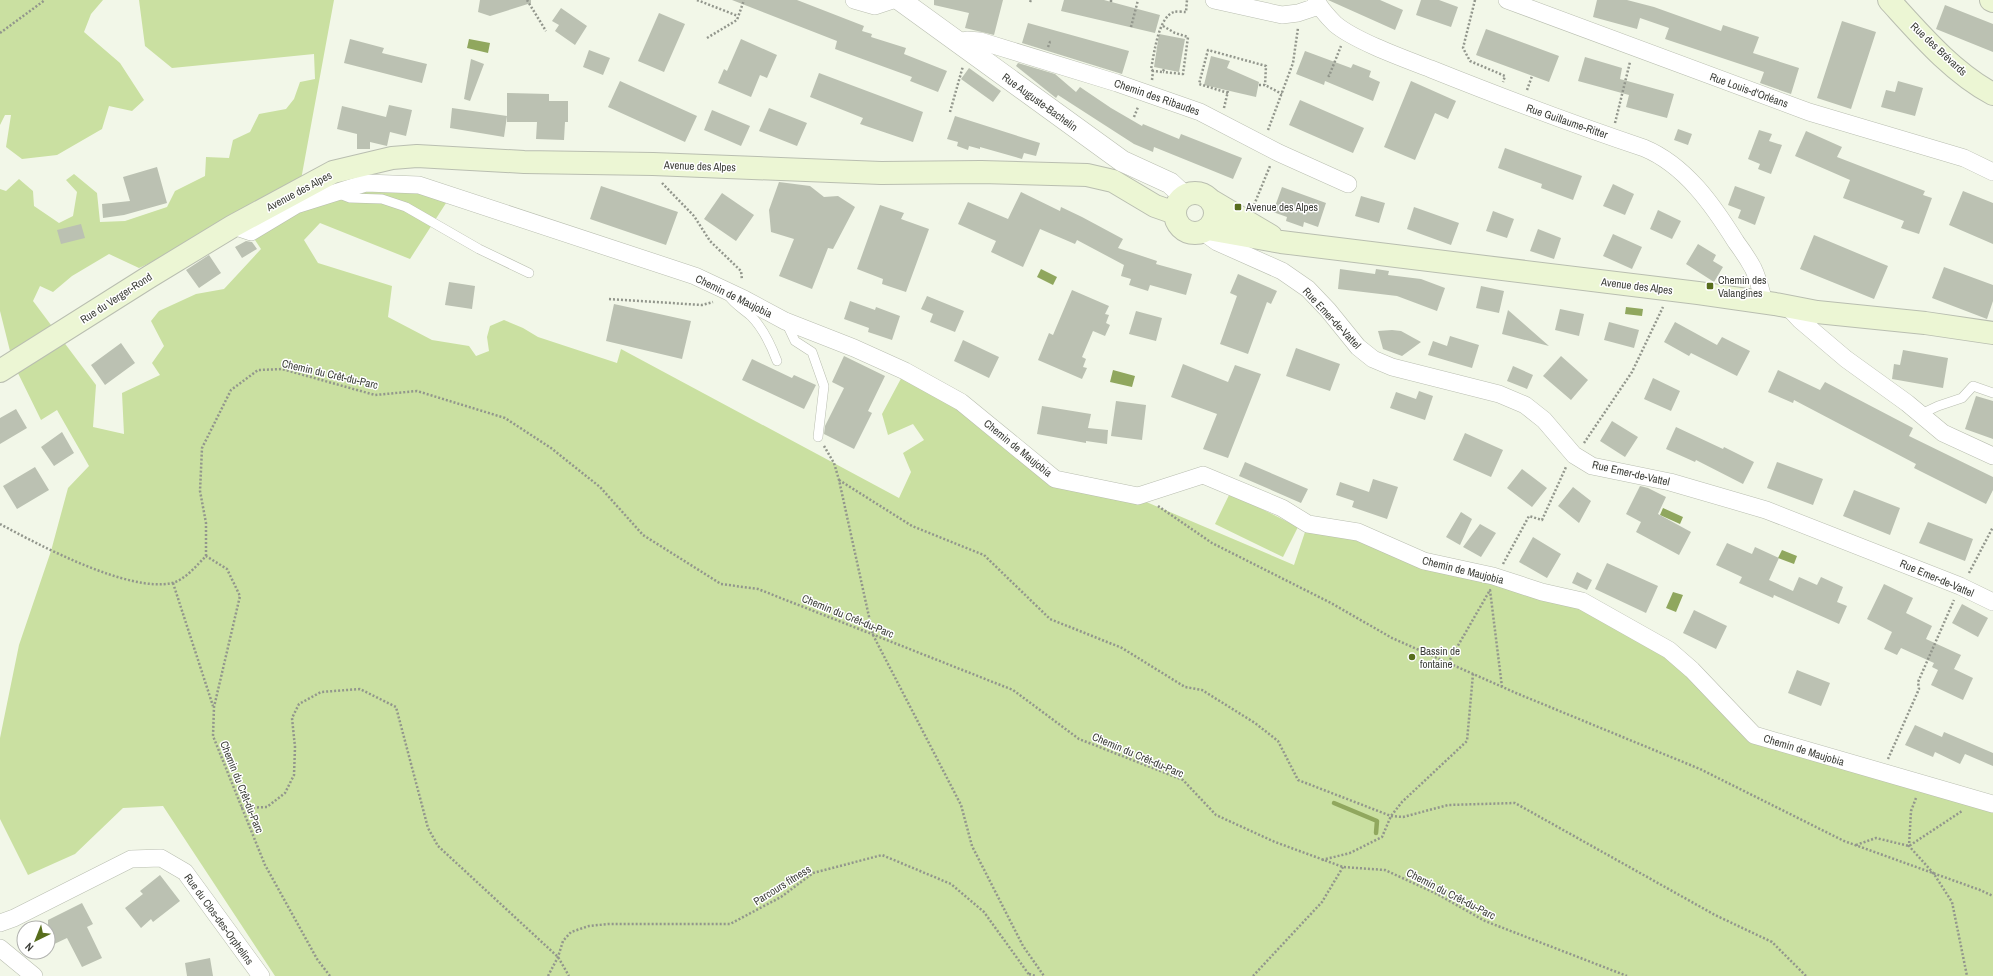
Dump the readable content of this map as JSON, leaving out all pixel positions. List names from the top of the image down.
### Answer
{
  "streets": {
    "main road": ["Rue des Brévards", "Avenue des Alpes", "Rue du Verger-Rond"],
    "street": [
      "Rue Louis-d'Orléans",
      "Chemin des Ribaudes",
      "Rue Auguste-Bachelin",
      "Rue Guillaume-Ritter",
      "Chemin de Maujobia",
      "Rue Emer-de-Vattel",
      "Rue du Clos-des-Orphelins"
    ],
    "path": ["Chemin du Crêt-du-Parc", "Parcours fitness"]
  },
  "crossings": [
    ["Chemin des Ribaudes", "Rue Auguste-Bachelin"],
    ["Rue Auguste-Bachelin", "Avenue des Alpes"],
    ["Rue Auguste-Bachelin", "Rue Emer-de-Vattel"],
    ["Rue Guillaume-Ritter", "Avenue des Alpes"],
    ["Avenue des Alpes", "Chemin de Maujobia"],
    ["Avenue des Alpes", "Rue du Verger-Rond"],
    ["Avenue des Alpes", "Rue Emer-de-Vattel"],
    ["Chemin de Maujobia", "Rue du Verger-Rond"]
  ],
  "places": {
    "transit": ["Avenue des Alpes", "Chemin des Valangines"],
    "other": ["Bassin de fontaine"]
  },
  "north": "bottom left"
}
